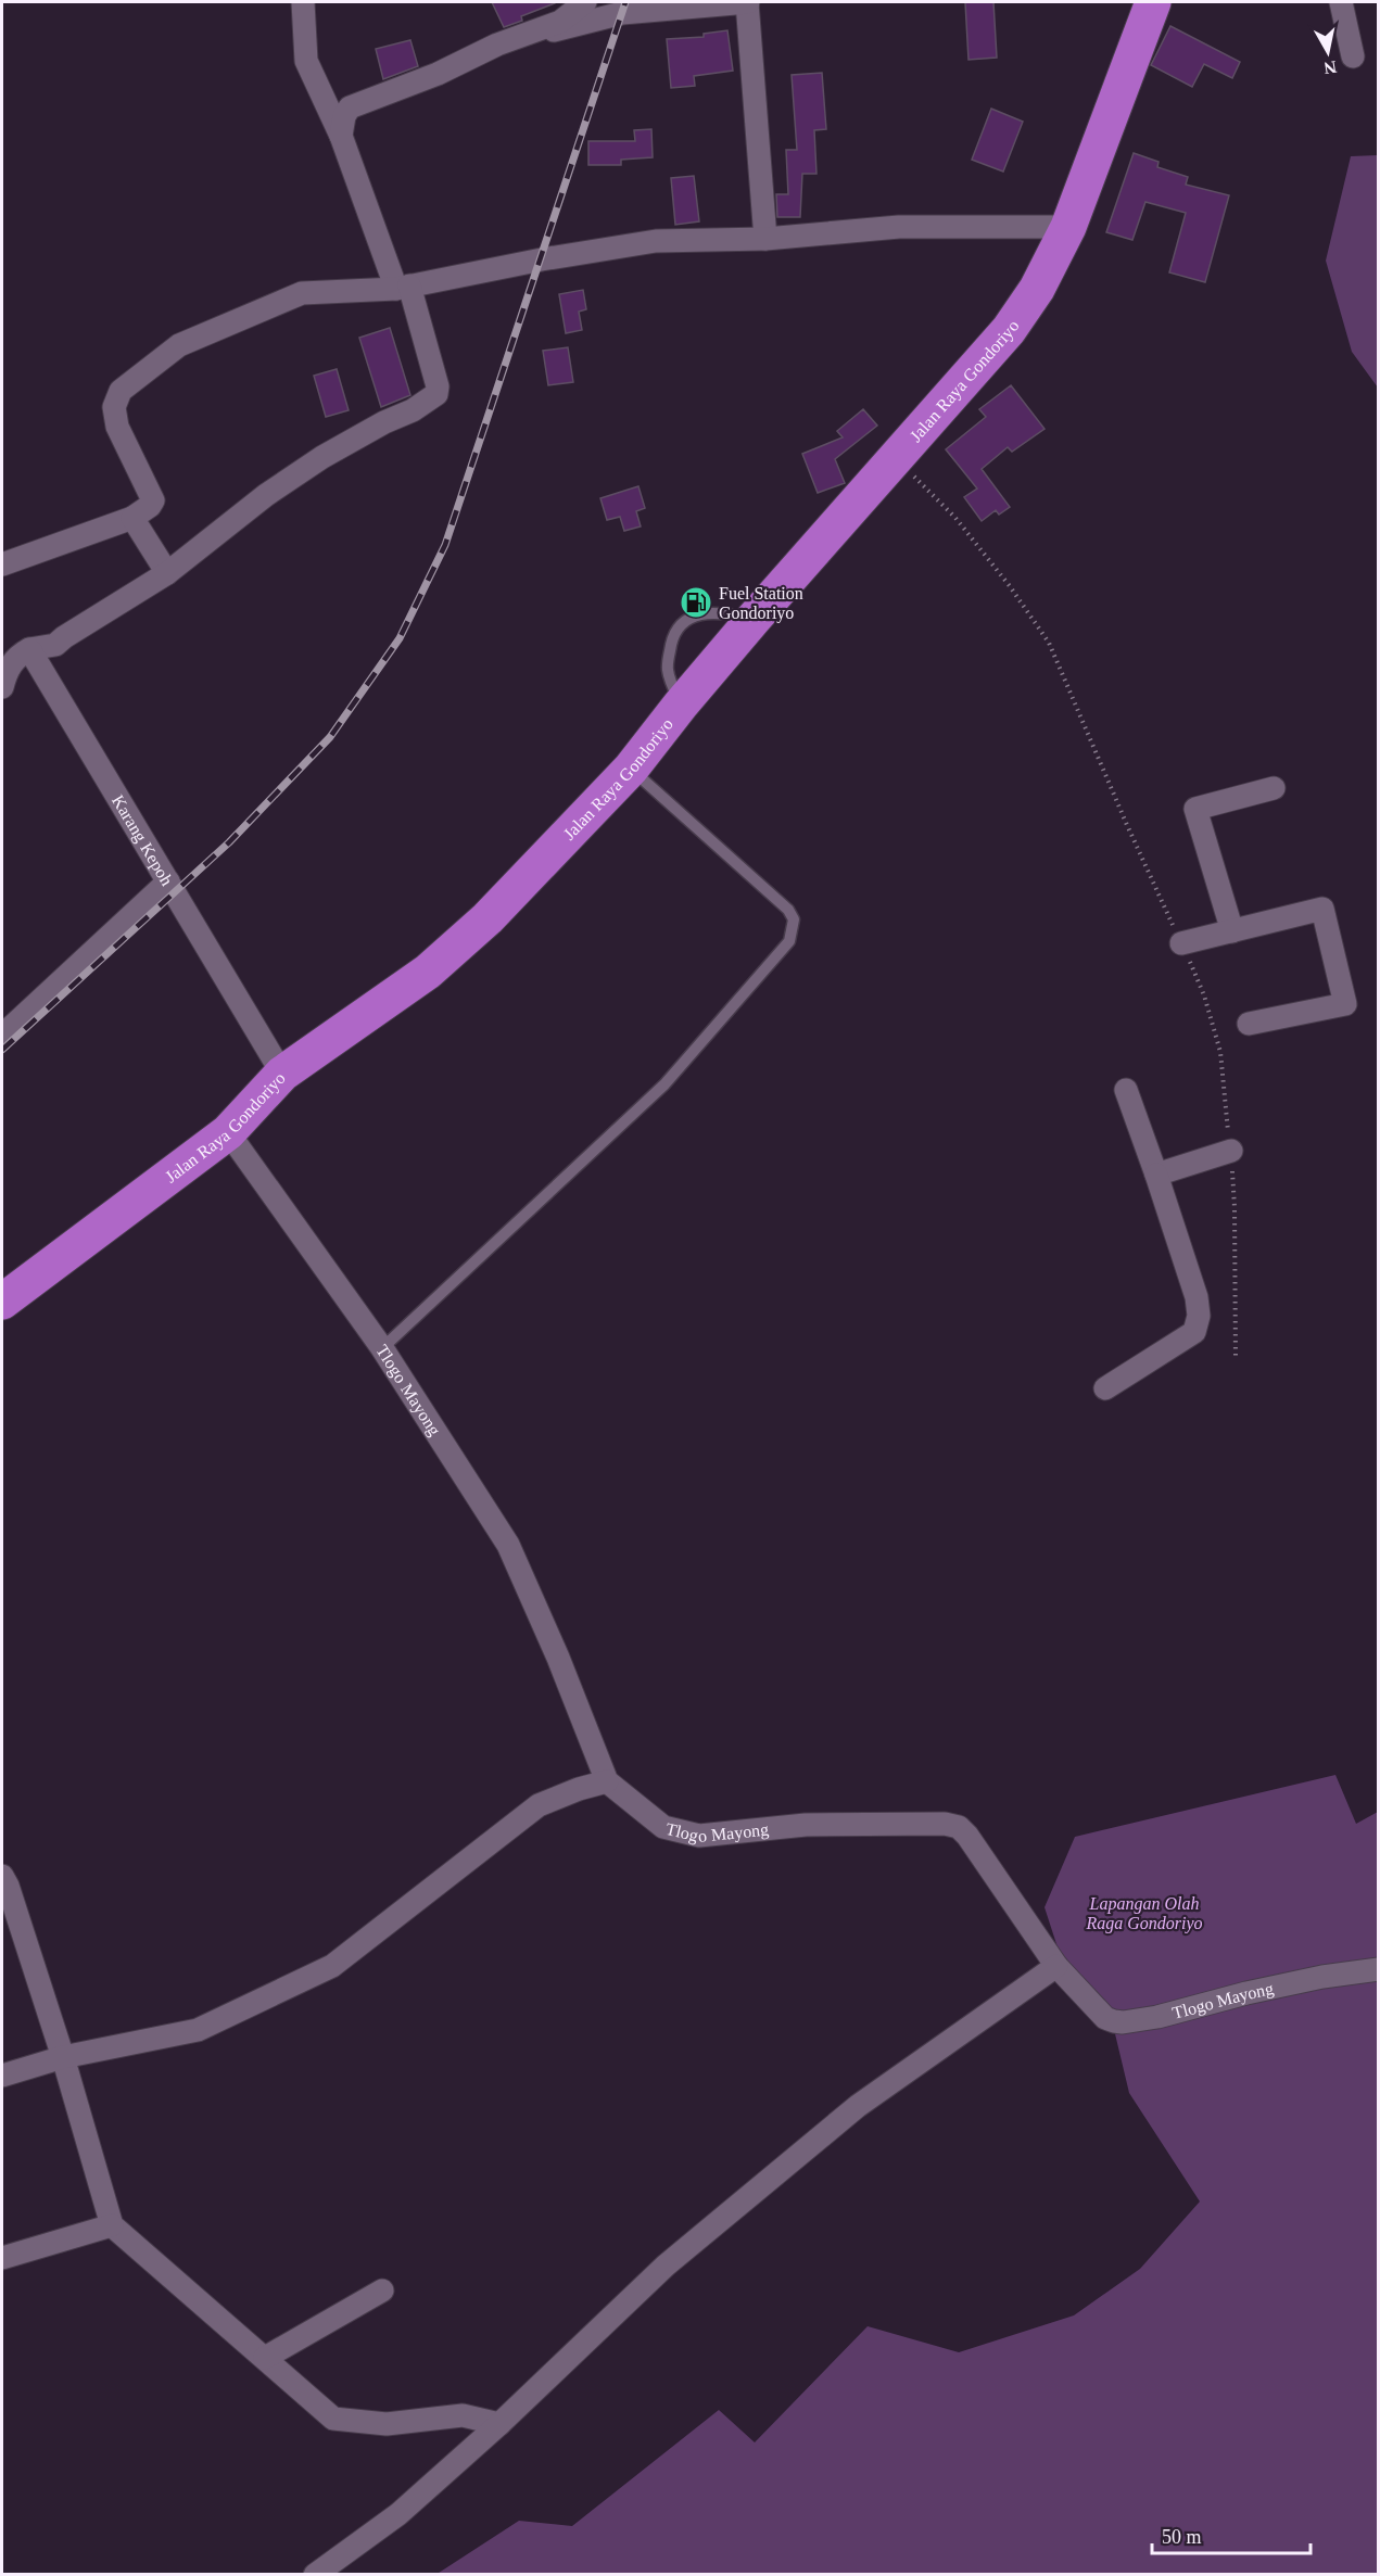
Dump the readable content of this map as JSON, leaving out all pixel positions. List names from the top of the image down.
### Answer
{
  "streets": {
    "highway": ["Jalan Raya Gondoriyo"],
    "street": ["Karang Kepoh", "Tlogo Mayong"]
  },
  "crossings": [
    ["Jalan Raya Gondoriyo", "Karang Kepoh"],
    ["Jalan Raya Gondoriyo", "Tlogo Mayong"]
  ],
  "parks": ["Lapangan Olah Raga Gondoriyo"],
  "places": {
    "fuel station": ["Fuel Station Gondoriyo"]
  },
  "scale_bar": "50 m",
  "north": "bottom"
}
